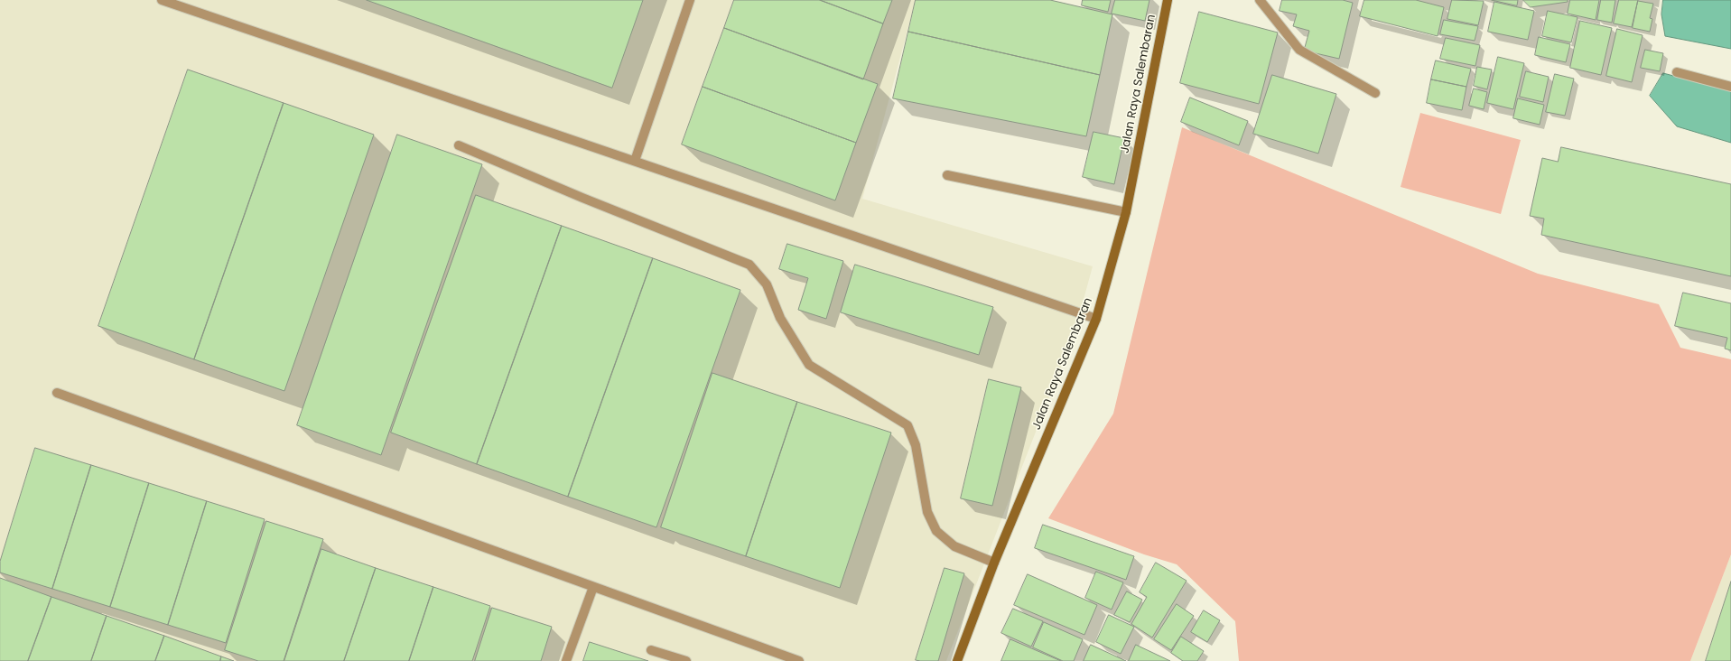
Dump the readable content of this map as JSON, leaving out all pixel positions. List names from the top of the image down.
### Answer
{
  "streets": {
    "main road": ["Jalan Raya Salembaran"]
  }
}
